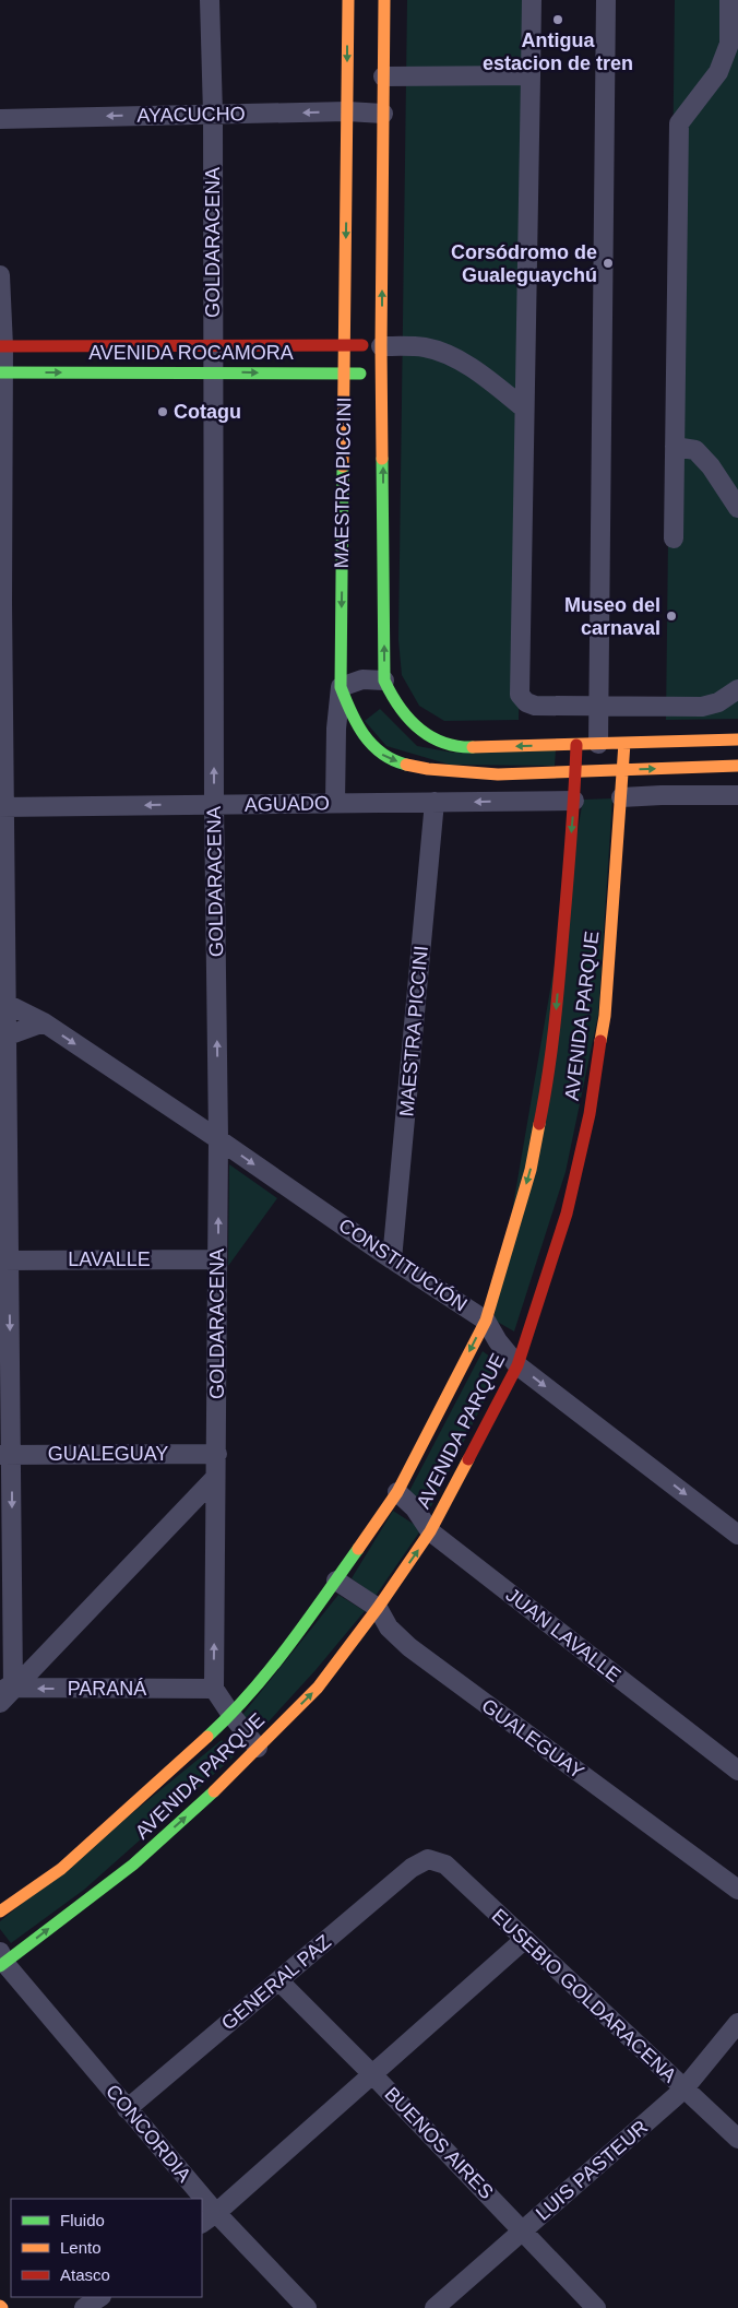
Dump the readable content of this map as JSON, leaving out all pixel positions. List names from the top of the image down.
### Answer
{
  "streets": {
    "main road": ["AVENIDA ROCAMORA", "MAESTRA PICCINI", "AVENIDA PARQUE"],
    "street": [
      "AYACUCHO",
      "GOLDARACENA",
      "AGUADO",
      "LAVALLE",
      "CONSTITUCIÓN",
      "GUALEGUAY",
      "JUAN LAVALLE",
      "PARANÁ",
      "GENERAL PAZ",
      "EUSEBIO GOLDARACENA",
      "CONCORDIA",
      "BUENOS AIRES",
      "LUIS PASTEUR"
    ]
  },
  "crossings": [
    ["AYACUCHO", "GOLDARACENA"],
    ["AYACUCHO", "MAESTRA PICCINI"],
    ["GOLDARACENA", "AVENIDA ROCAMORA"],
    ["GOLDARACENA", "AGUADO"],
    ["GOLDARACENA", "LAVALLE"],
    ["GOLDARACENA", "CONSTITUCIÓN"],
    ["GOLDARACENA", "GUALEGUAY"],
    ["GOLDARACENA", "PARANÁ"],
    ["AVENIDA ROCAMORA", "MAESTRA PICCINI"],
    ["MAESTRA PICCINI", "AGUADO"],
    ["MAESTRA PICCINI", "AVENIDA PARQUE"],
    ["MAESTRA PICCINI", "CONSTITUCIÓN"],
    ["AGUADO", "AVENIDA PARQUE"],
    ["AVENIDA PARQUE", "CONSTITUCIÓN"],
    ["AVENIDA PARQUE", "GUALEGUAY"],
    ["AVENIDA PARQUE", "JUAN LAVALLE"],
    ["AVENIDA PARQUE", "CONCORDIA"],
    ["GENERAL PAZ", "EUSEBIO GOLDARACENA"],
    ["GENERAL PAZ", "CONCORDIA"],
    ["GENERAL PAZ", "BUENOS AIRES"],
    ["EUSEBIO GOLDARACENA", "LUIS PASTEUR"],
    ["BUENOS AIRES", "LUIS PASTEUR"]
  ],
  "one_way": [
    "AYACUCHO",
    "GOLDARACENA",
    "AGUADO",
    "CONSTITUCIÓN",
    "PARANÁ"
  ],
  "places": [
    "Antigua estacion de tren",
    "Corsódromo de Gualeguaychú",
    "Cotagu",
    "Museo del carnaval"
  ],
  "legend": ["Fluido", "Lento", "Atasco"]
}
